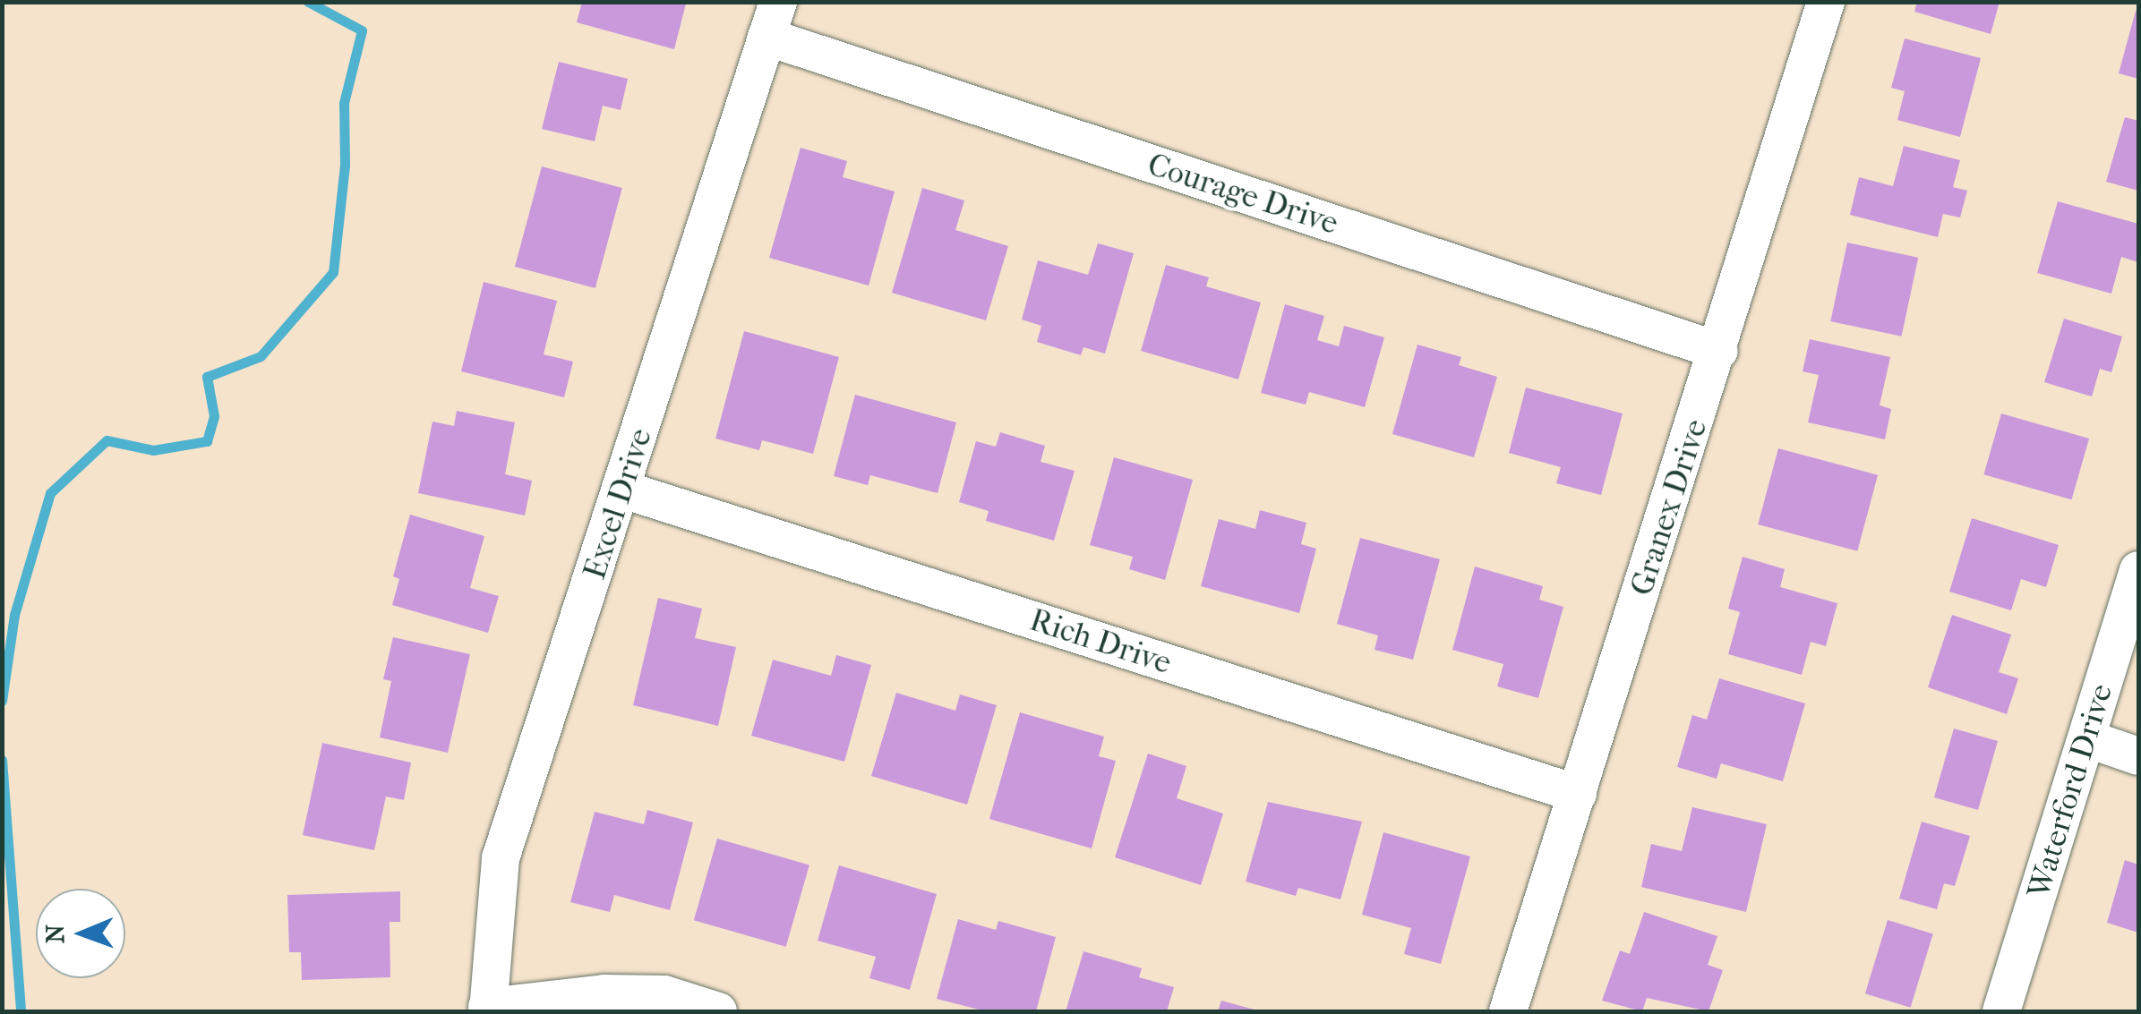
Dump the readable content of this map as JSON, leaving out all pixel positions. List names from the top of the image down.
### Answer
{
  "streets": {
    "street": [
      "Courage Drive",
      "Excel Drive",
      "Granex Drive",
      "Rich Drive",
      "Waterford Drive"
    ]
  },
  "crossings": [
    ["Courage Drive", "Excel Drive"],
    ["Courage Drive", "Granex Drive"],
    ["Excel Drive", "Rich Drive"],
    ["Granex Drive", "Rich Drive"]
  ],
  "north": "left"
}
